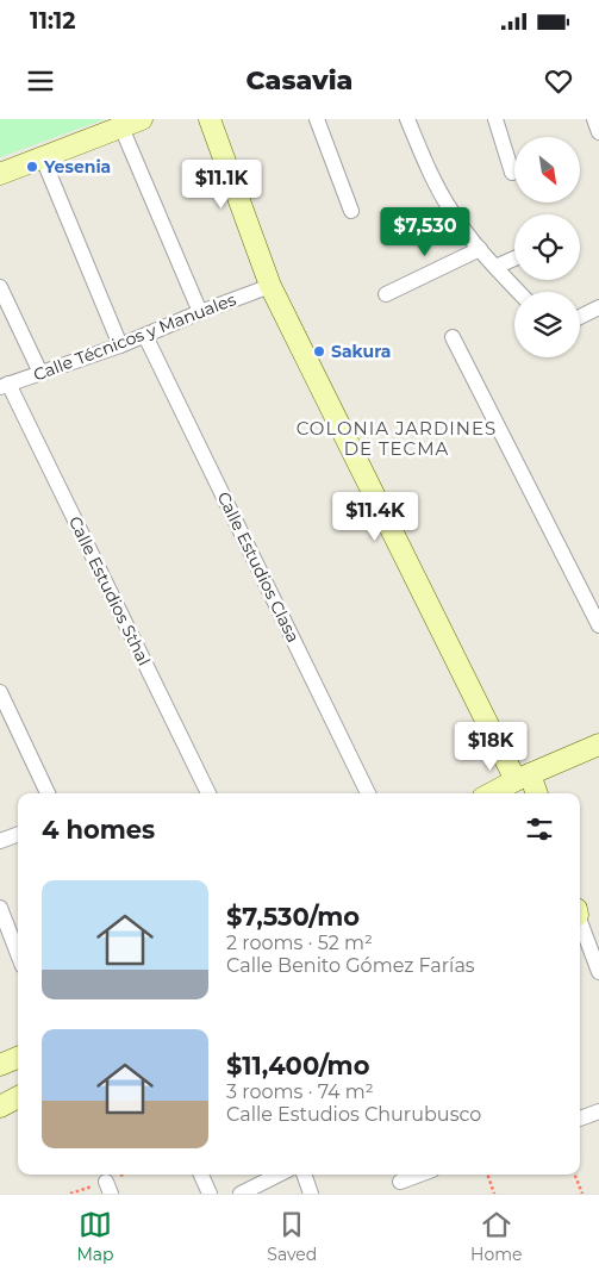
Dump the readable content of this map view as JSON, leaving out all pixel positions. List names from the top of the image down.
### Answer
{
  "streets": {
    "street": ["Calle Técnicos y Manuales", "Calle Estudios Clasa", "Calle Estudios Sthal"]
  },
  "crossings": [
    ["Calle Técnicos y Manuales", "Calle Estudios Clasa"],
    ["Calle Técnicos y Manuales", "Calle Estudios Sthal"]
  ],
  "districts": ["COLONIA JARDINES DE TECMA"],
  "places": ["Yesenia", "Sakura"],
  "north": "bottom right",
  "page": {
    "status": "11:12",
    "header": "Casavia",
    "price": [
      "$11.1K",
      "$7,530",
      "$11.4K",
      "$18K"
    ],
    "heading": "4 homes",
    "list": [
      {
        "name": "$7,530/mo",
        "note": "2 rooms · 52 m² · Calle Benito Gómez Farías"
      },
      {
        "name": "$11,400/mo",
        "note": "3 rooms · 74 m² · Calle Estudios Churubusco"
      }
    ],
    "tabs": ["Map", "Saved", "Home"]
  }
}
